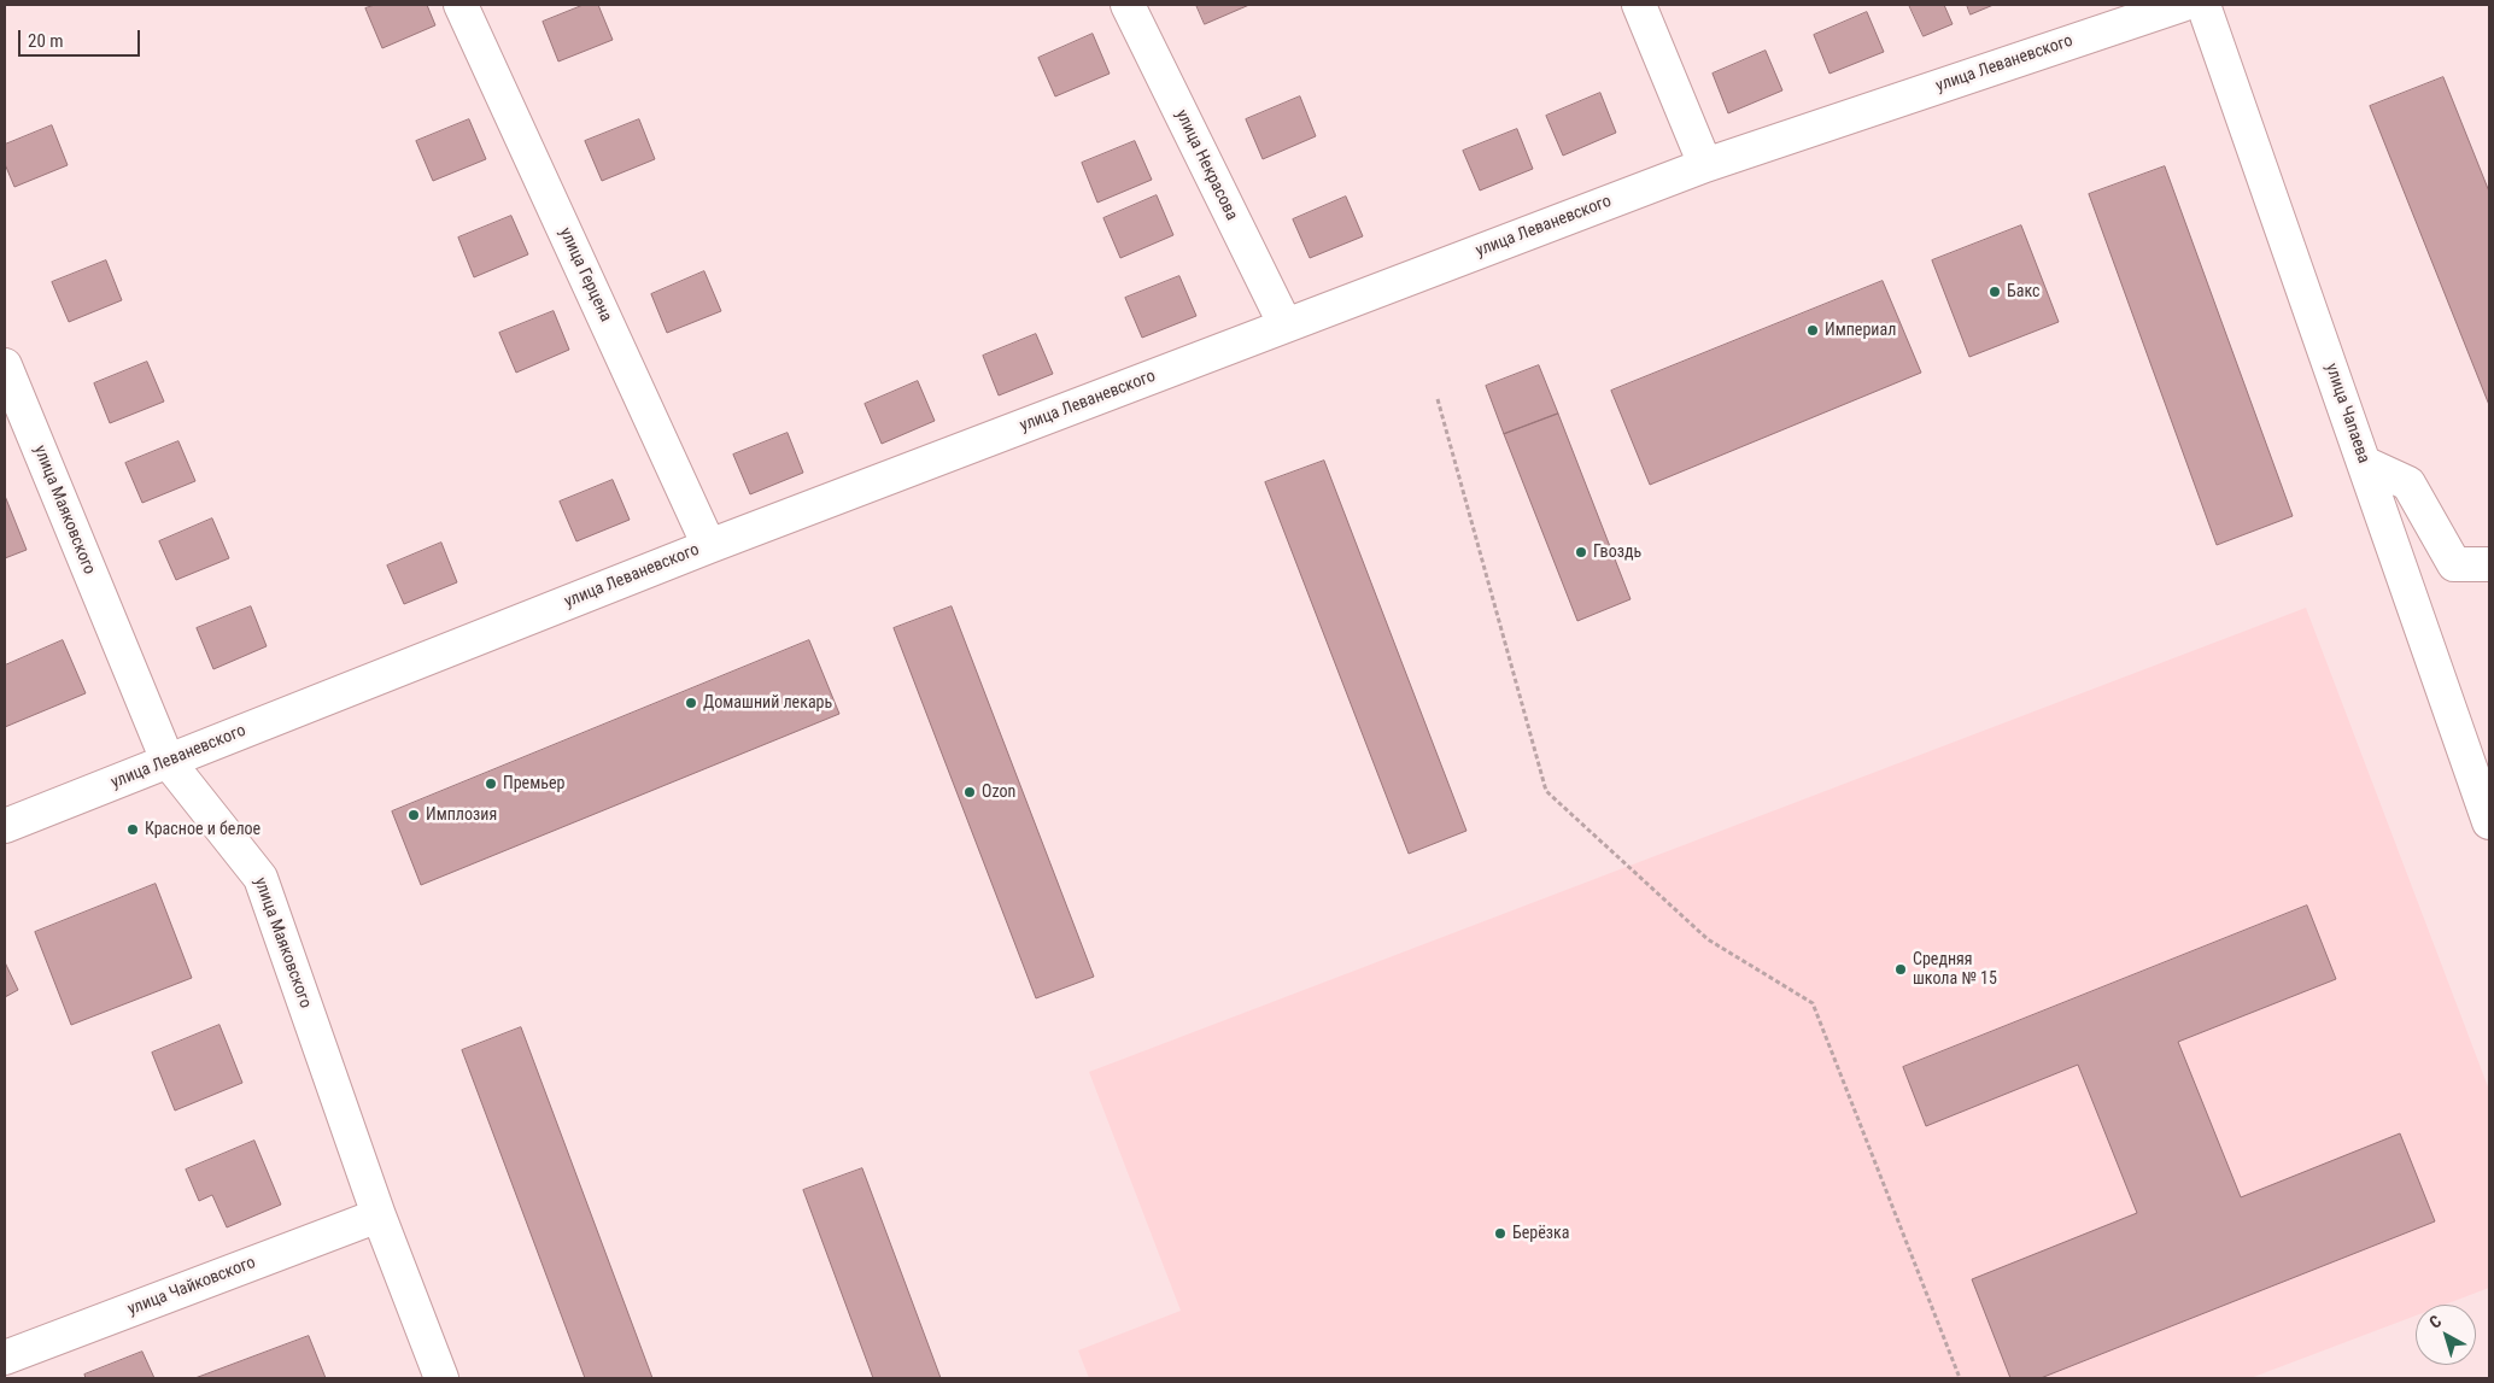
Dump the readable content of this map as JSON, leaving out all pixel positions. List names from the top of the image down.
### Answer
{
  "streets": {
    "street": [
      "улица Леваневского",
      "улица Некрасова",
      "улица Герцена",
      "улица Чапаева",
      "улица Маяковского",
      "улица Чайковского"
    ]
  },
  "crossings": [
    ["улица Леваневского", "улица Некрасова"],
    ["улица Леваневского", "улица Герцена"],
    ["улица Леваневского", "улица Маяковского"],
    ["улица Маяковского", "улица Чайковского"]
  ],
  "places": [
    "Бакс",
    "Империал",
    "Гвоздь",
    "Домашний лекарь",
    "Премьер",
    "Ozon",
    "Имплозия",
    "Красное и белое",
    "Средняя школа № 15",
    "Берёзка"
  ],
  "scale_bar": "20 m",
  "north": "top left"
}
